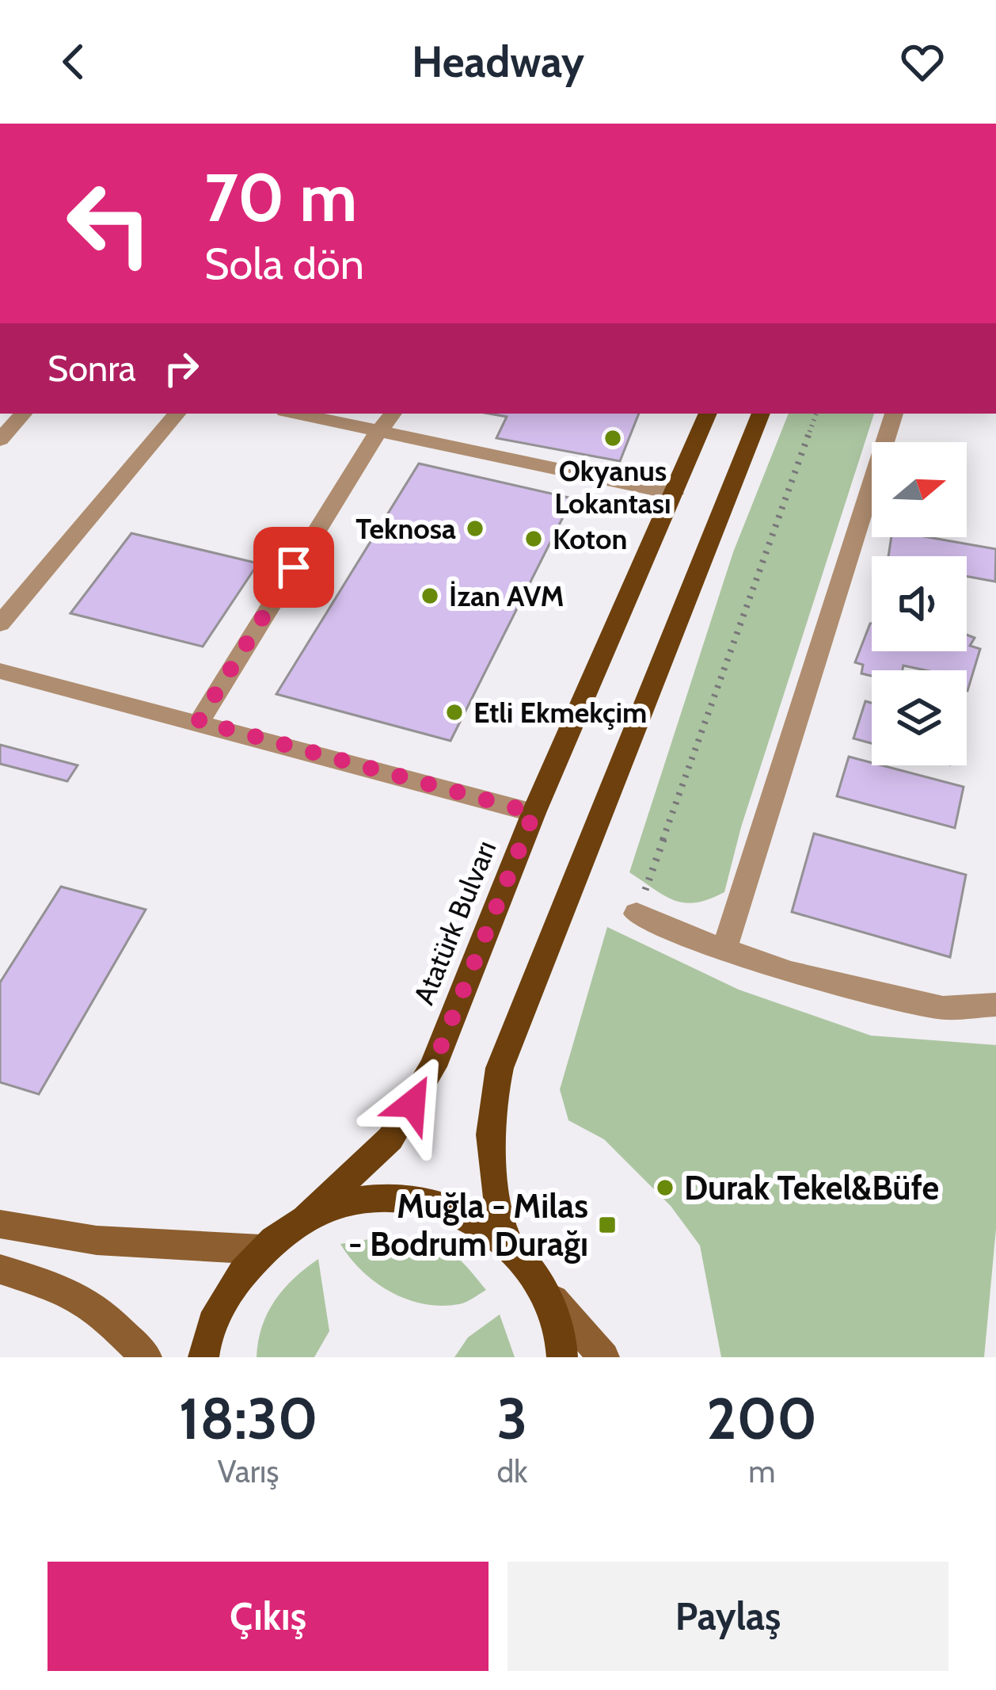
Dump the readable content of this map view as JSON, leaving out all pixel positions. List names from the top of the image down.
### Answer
{
  "streets": {
    "main road": ["Atatürk Bulvarı"]
  },
  "places": {
    "other": [
      "Okyanus Lokantası",
      "Teknosa",
      "Koton",
      "İzan AVM",
      "Etli Ekmekçim",
      "Durak Tekel&Büfe"
    ],
    "transit": ["Muğla - Milas - Bodrum Durağı"]
  },
  "north": "right",
  "page": {
    "header": "Headway",
    "turn": ["70 m", "Sola dön"],
    "then": "Sonra",
    "eta": [
      "18:30",
      "Varış",
      "3",
      "dk",
      "200",
      "m"
    ],
    "buttons": ["Çıkış", "Paylaş"]
  }
}
